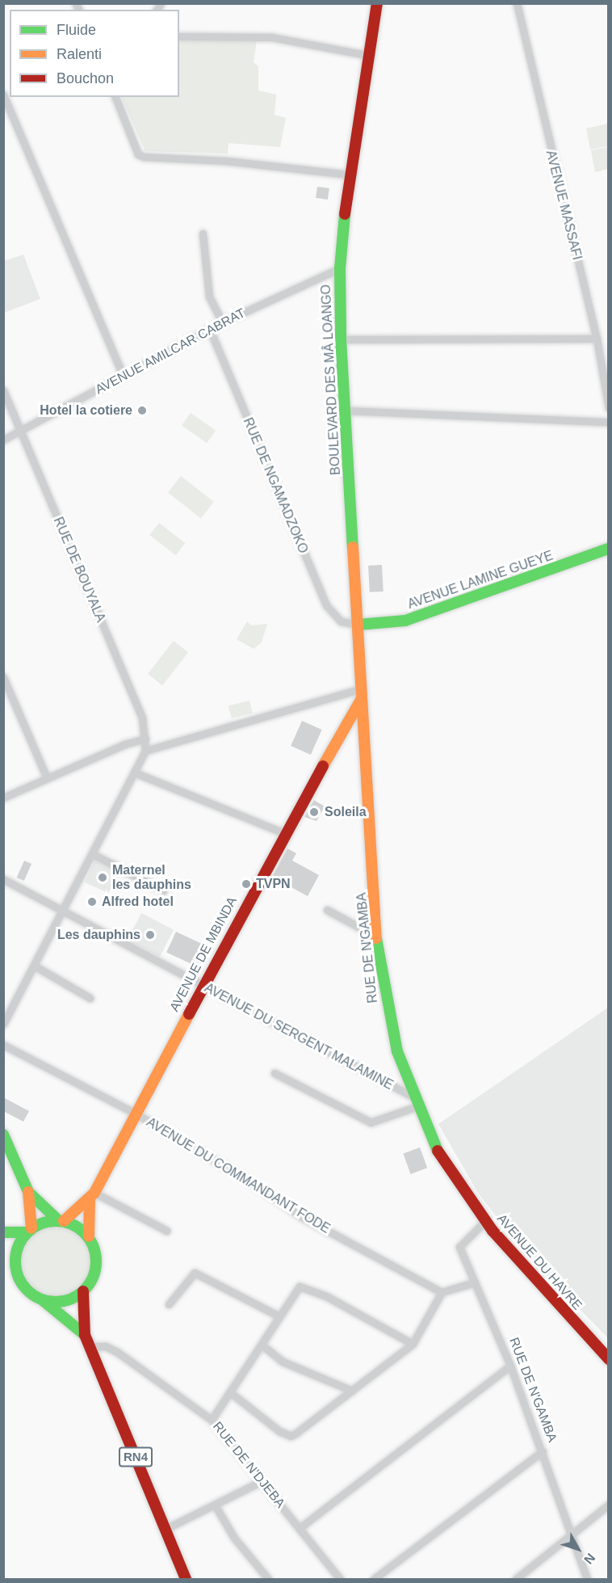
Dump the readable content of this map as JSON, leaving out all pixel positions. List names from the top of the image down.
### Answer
{
  "streets": {
    "main road": [
      "BOULEVARD DES MÂ LOANGO",
      "AVENUE LAMINE GUEYE",
      "RUE DE N'GAMBA",
      "AVENUE DE MBINDA",
      "AVENUE DU HAVRE",
      "RN4"
    ],
    "street": [
      "AVENUE MASSAFI",
      "AVENUE AMILCAR CABRAT",
      "RUE DE NGAMADZOKO",
      "RUE DE BOUYALA",
      "AVENUE DU SERGENT MALAMINE",
      "AVENUE DU COMMANDANT FODE",
      "RUE DE N'DJEBA"
    ]
  },
  "crossings": [
    ["AVENUE AMILCAR CABRAT", "BOULEVARD DES MÂ LOANGO"],
    ["AVENUE AMILCAR CABRAT", "RUE DE NGAMADZOKO"],
    ["AVENUE AMILCAR CABRAT", "RUE DE BOUYALA"],
    ["BOULEVARD DES MÂ LOANGO", "RUE DE NGAMADZOKO"],
    ["BOULEVARD DES MÂ LOANGO", "AVENUE LAMINE GUEYE"],
    ["BOULEVARD DES MÂ LOANGO", "RUE DE N'GAMBA"],
    ["BOULEVARD DES MÂ LOANGO", "AVENUE DE MBINDA"],
    ["RUE DE NGAMADZOKO", "AVENUE LAMINE GUEYE"],
    ["RUE DE N'GAMBA", "AVENUE DE MBINDA"],
    ["RUE DE N'GAMBA", "AVENUE DU SERGENT MALAMINE"],
    ["RUE DE N'GAMBA", "AVENUE DU HAVRE"],
    ["AVENUE DE MBINDA", "AVENUE DU SERGENT MALAMINE"],
    ["AVENUE DE MBINDA", "AVENUE DU COMMANDANT FODE"],
    ["AVENUE DE MBINDA", "RN4"],
    ["RN4", "RUE DE N'DJEBA"]
  ],
  "places": [
    "Hotel la cotiere",
    "Soleila",
    "Maternel les dauphins",
    "TVPN",
    "Alfred hotel",
    "Les dauphins"
  ],
  "legend": ["Fluide", "Ralenti", "Bouchon"],
  "north": "bottom right"
}
